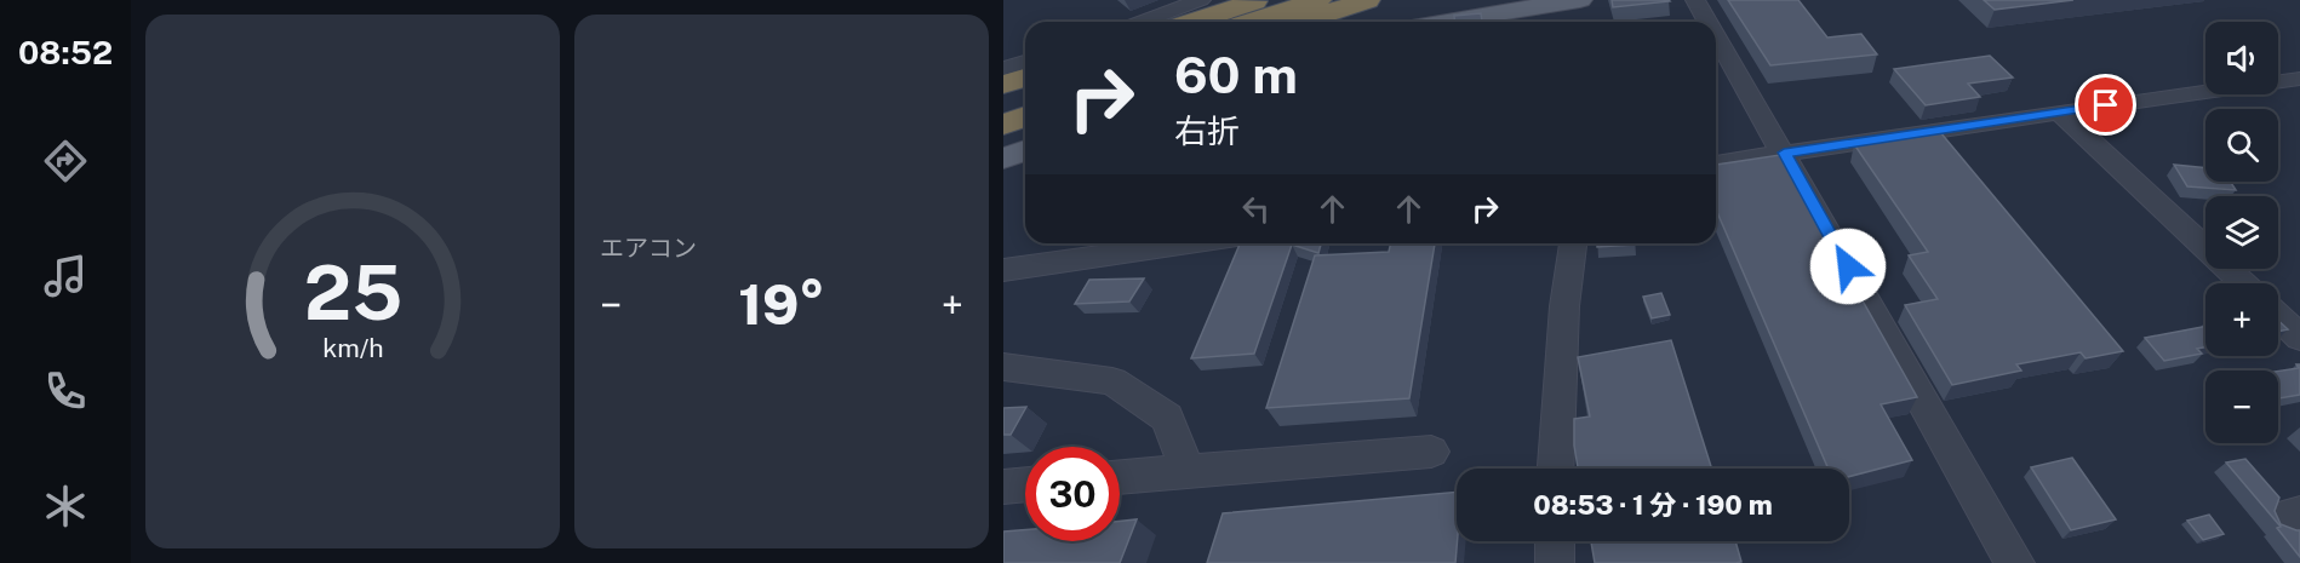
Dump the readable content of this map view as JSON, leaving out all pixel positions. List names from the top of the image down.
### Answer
{
  "page": {
    "tabs": "08:52",
    "tile": "エアコン",
    "map_buttons": ["+", "−"],
    "turn": ["60 m", "右折"],
    "heat": ["−", "19°", "+"],
    "limit": "30",
    "trip": "08:53 · 1 分 · 190 m",
    "gauge": ["25", "km/h"]
  }
}
